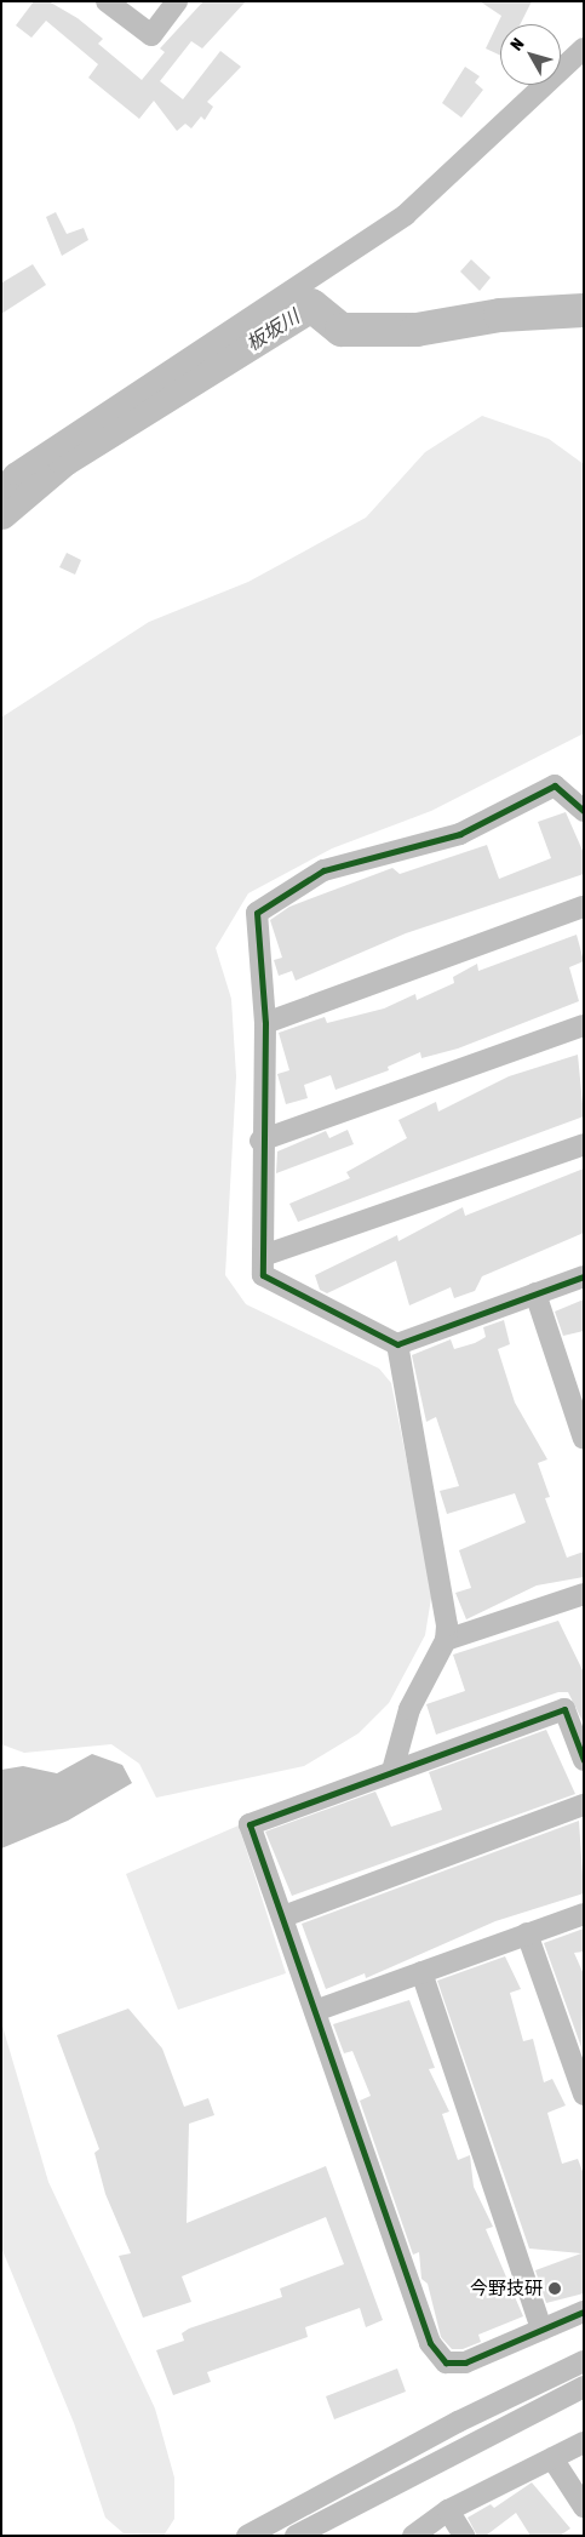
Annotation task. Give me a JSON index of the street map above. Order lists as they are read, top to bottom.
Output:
{
  "water": ["板坂川"],
  "places": ["今野技研"],
  "north": "top left"
}
